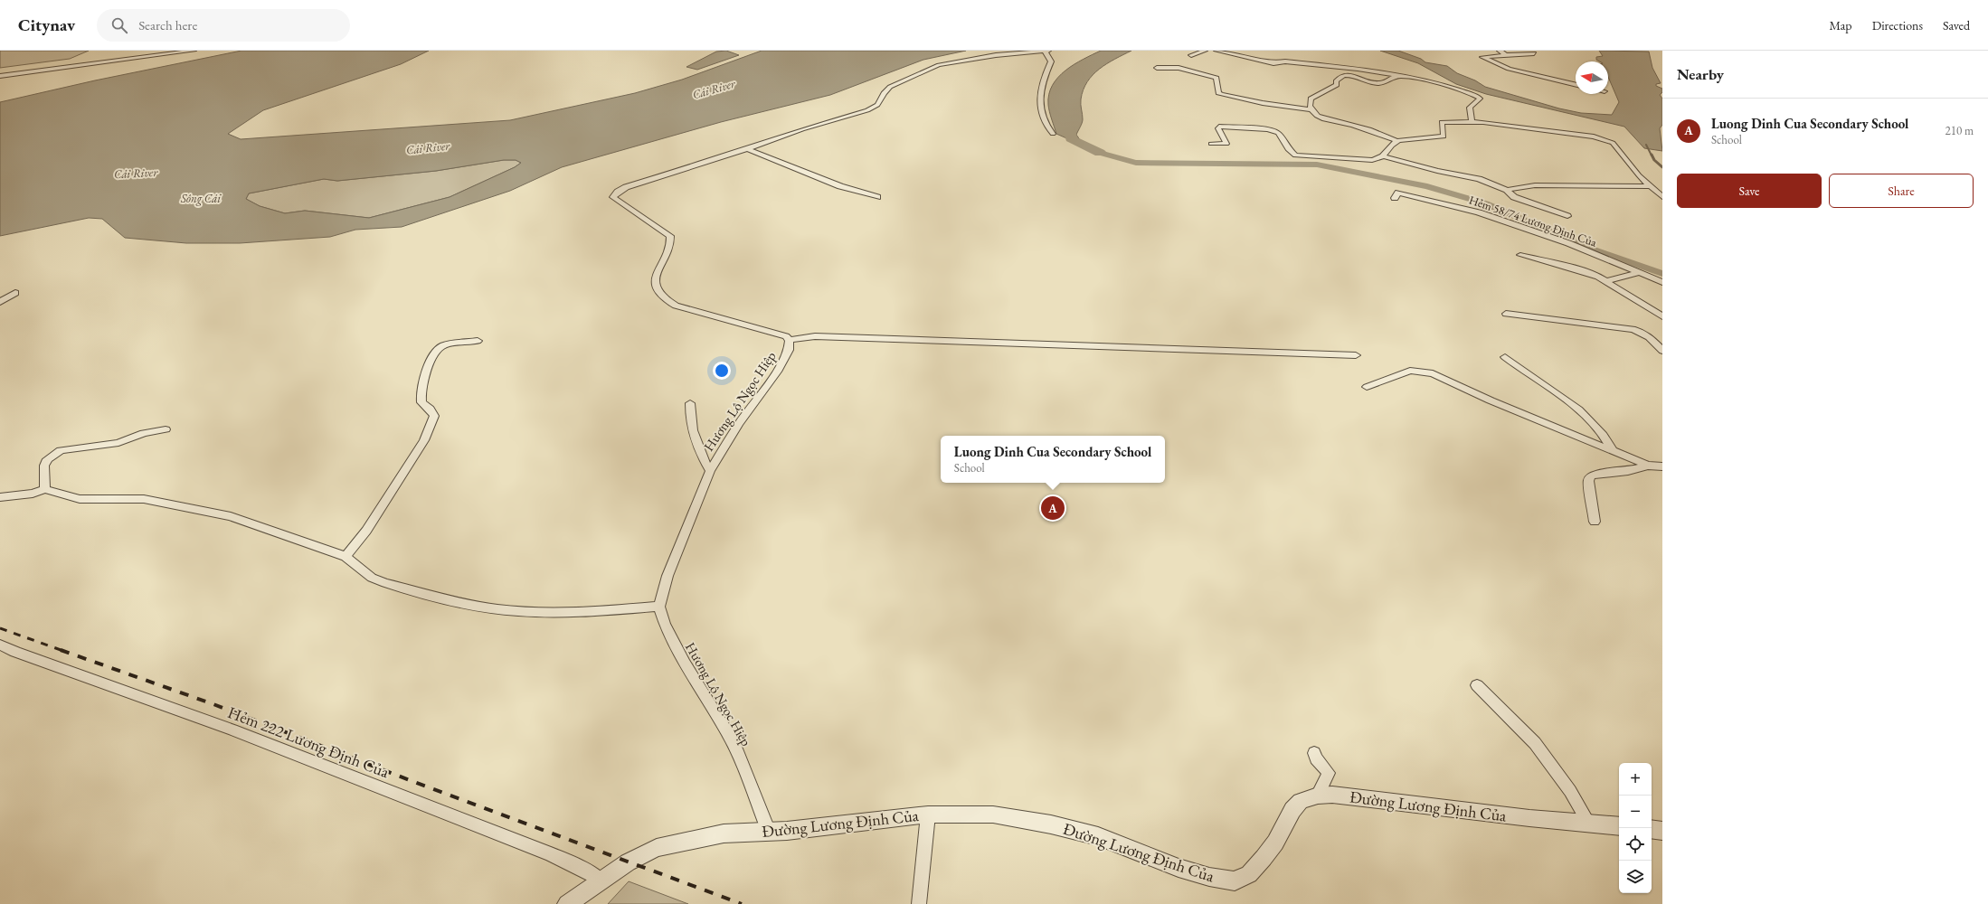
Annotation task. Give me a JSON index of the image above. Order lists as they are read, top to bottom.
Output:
{
  "streets": {
    "street": [
      "Hẻm 58/74 Lương Định Của",
      "Hương Lộ Ngọc Hiệp",
      "Hẻm 222 Lương Định Của",
      "Đường Lương Định Của"
    ]
  },
  "crossings": [
    ["Hương Lộ Ngọc Hiệp", "Đường Lương Định Của"],
    ["Hẻm 222 Lương Định Của", "Đường Lương Định Của"]
  ],
  "water": ["Cái River", "Sông Cái"],
  "north": "left",
  "page": {
    "header": "Citynav",
    "search": "Search here",
    "nav": ["Map", "Directions", "Saved"],
    "heading": "Nearby",
    "list": [
      {
        "mark": "A",
        "name": "Luong Dinh Cua Secondary School",
        "note": "School",
        "value": "210 m"
      }
    ],
    "buttons": ["Save", "Share"],
    "popup": ["Luong Dinh Cua Secondary School", "School"],
    "pins": "A",
    "map_buttons": ["+", "−"]
  }
}
